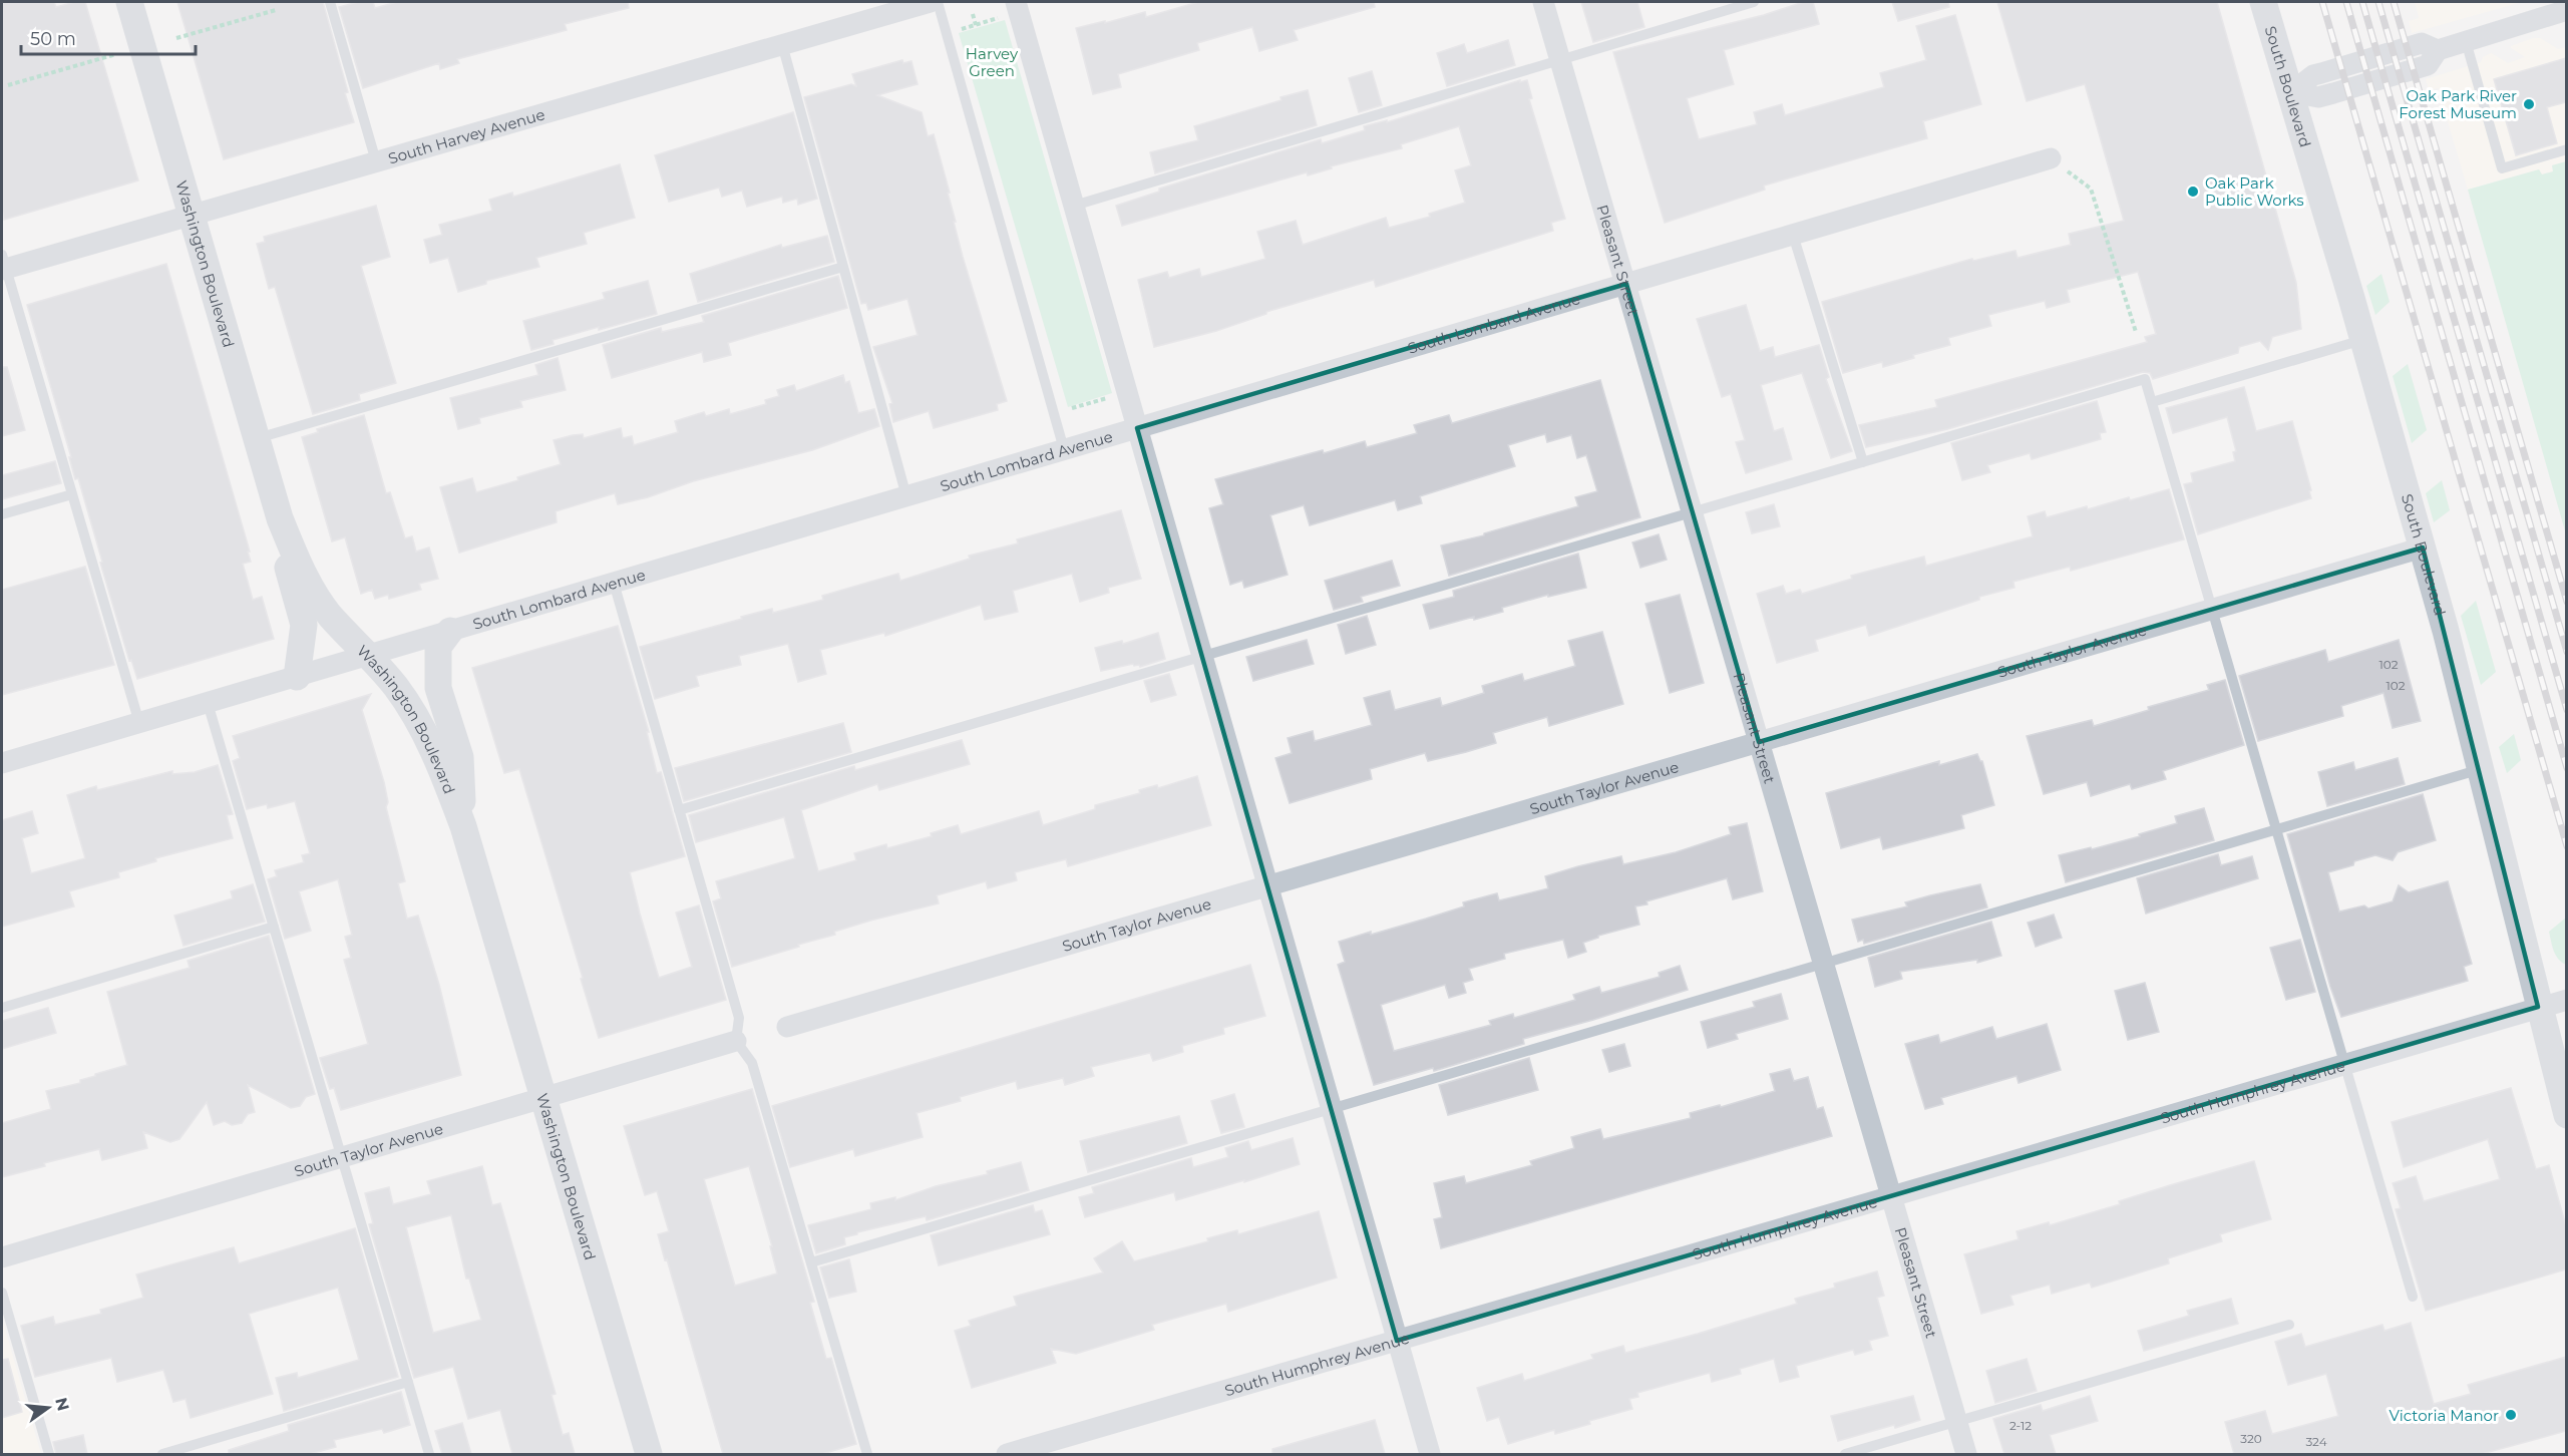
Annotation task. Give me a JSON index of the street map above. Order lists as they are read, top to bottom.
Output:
{
  "streets": {
    "street": [
      "South Boulevard",
      "South Harvey Avenue",
      "Pleasant Street",
      "Washington Boulevard",
      "South Lombard Avenue",
      "South Taylor Avenue",
      "South Humphrey Avenue"
    ]
  },
  "crossings": [
    ["South Boulevard", "South Taylor Avenue"],
    ["South Boulevard", "South Humphrey Avenue"],
    ["South Harvey Avenue", "Washington Boulevard"],
    ["Pleasant Street", "South Lombard Avenue"],
    ["Pleasant Street", "South Taylor Avenue"],
    ["Pleasant Street", "South Humphrey Avenue"],
    ["Washington Boulevard", "South Lombard Avenue"],
    ["Washington Boulevard", "South Taylor Avenue"]
  ],
  "parks": ["Harvey Green"],
  "places": ["Oak Park River Forest Museum", "Oak Park Public Works", "Victoria Manor"],
  "house_numbers": [
    "102",
    "102",
    "2-12",
    "320",
    "324"
  ],
  "scale_bar": "50 m",
  "north": "right"
}
